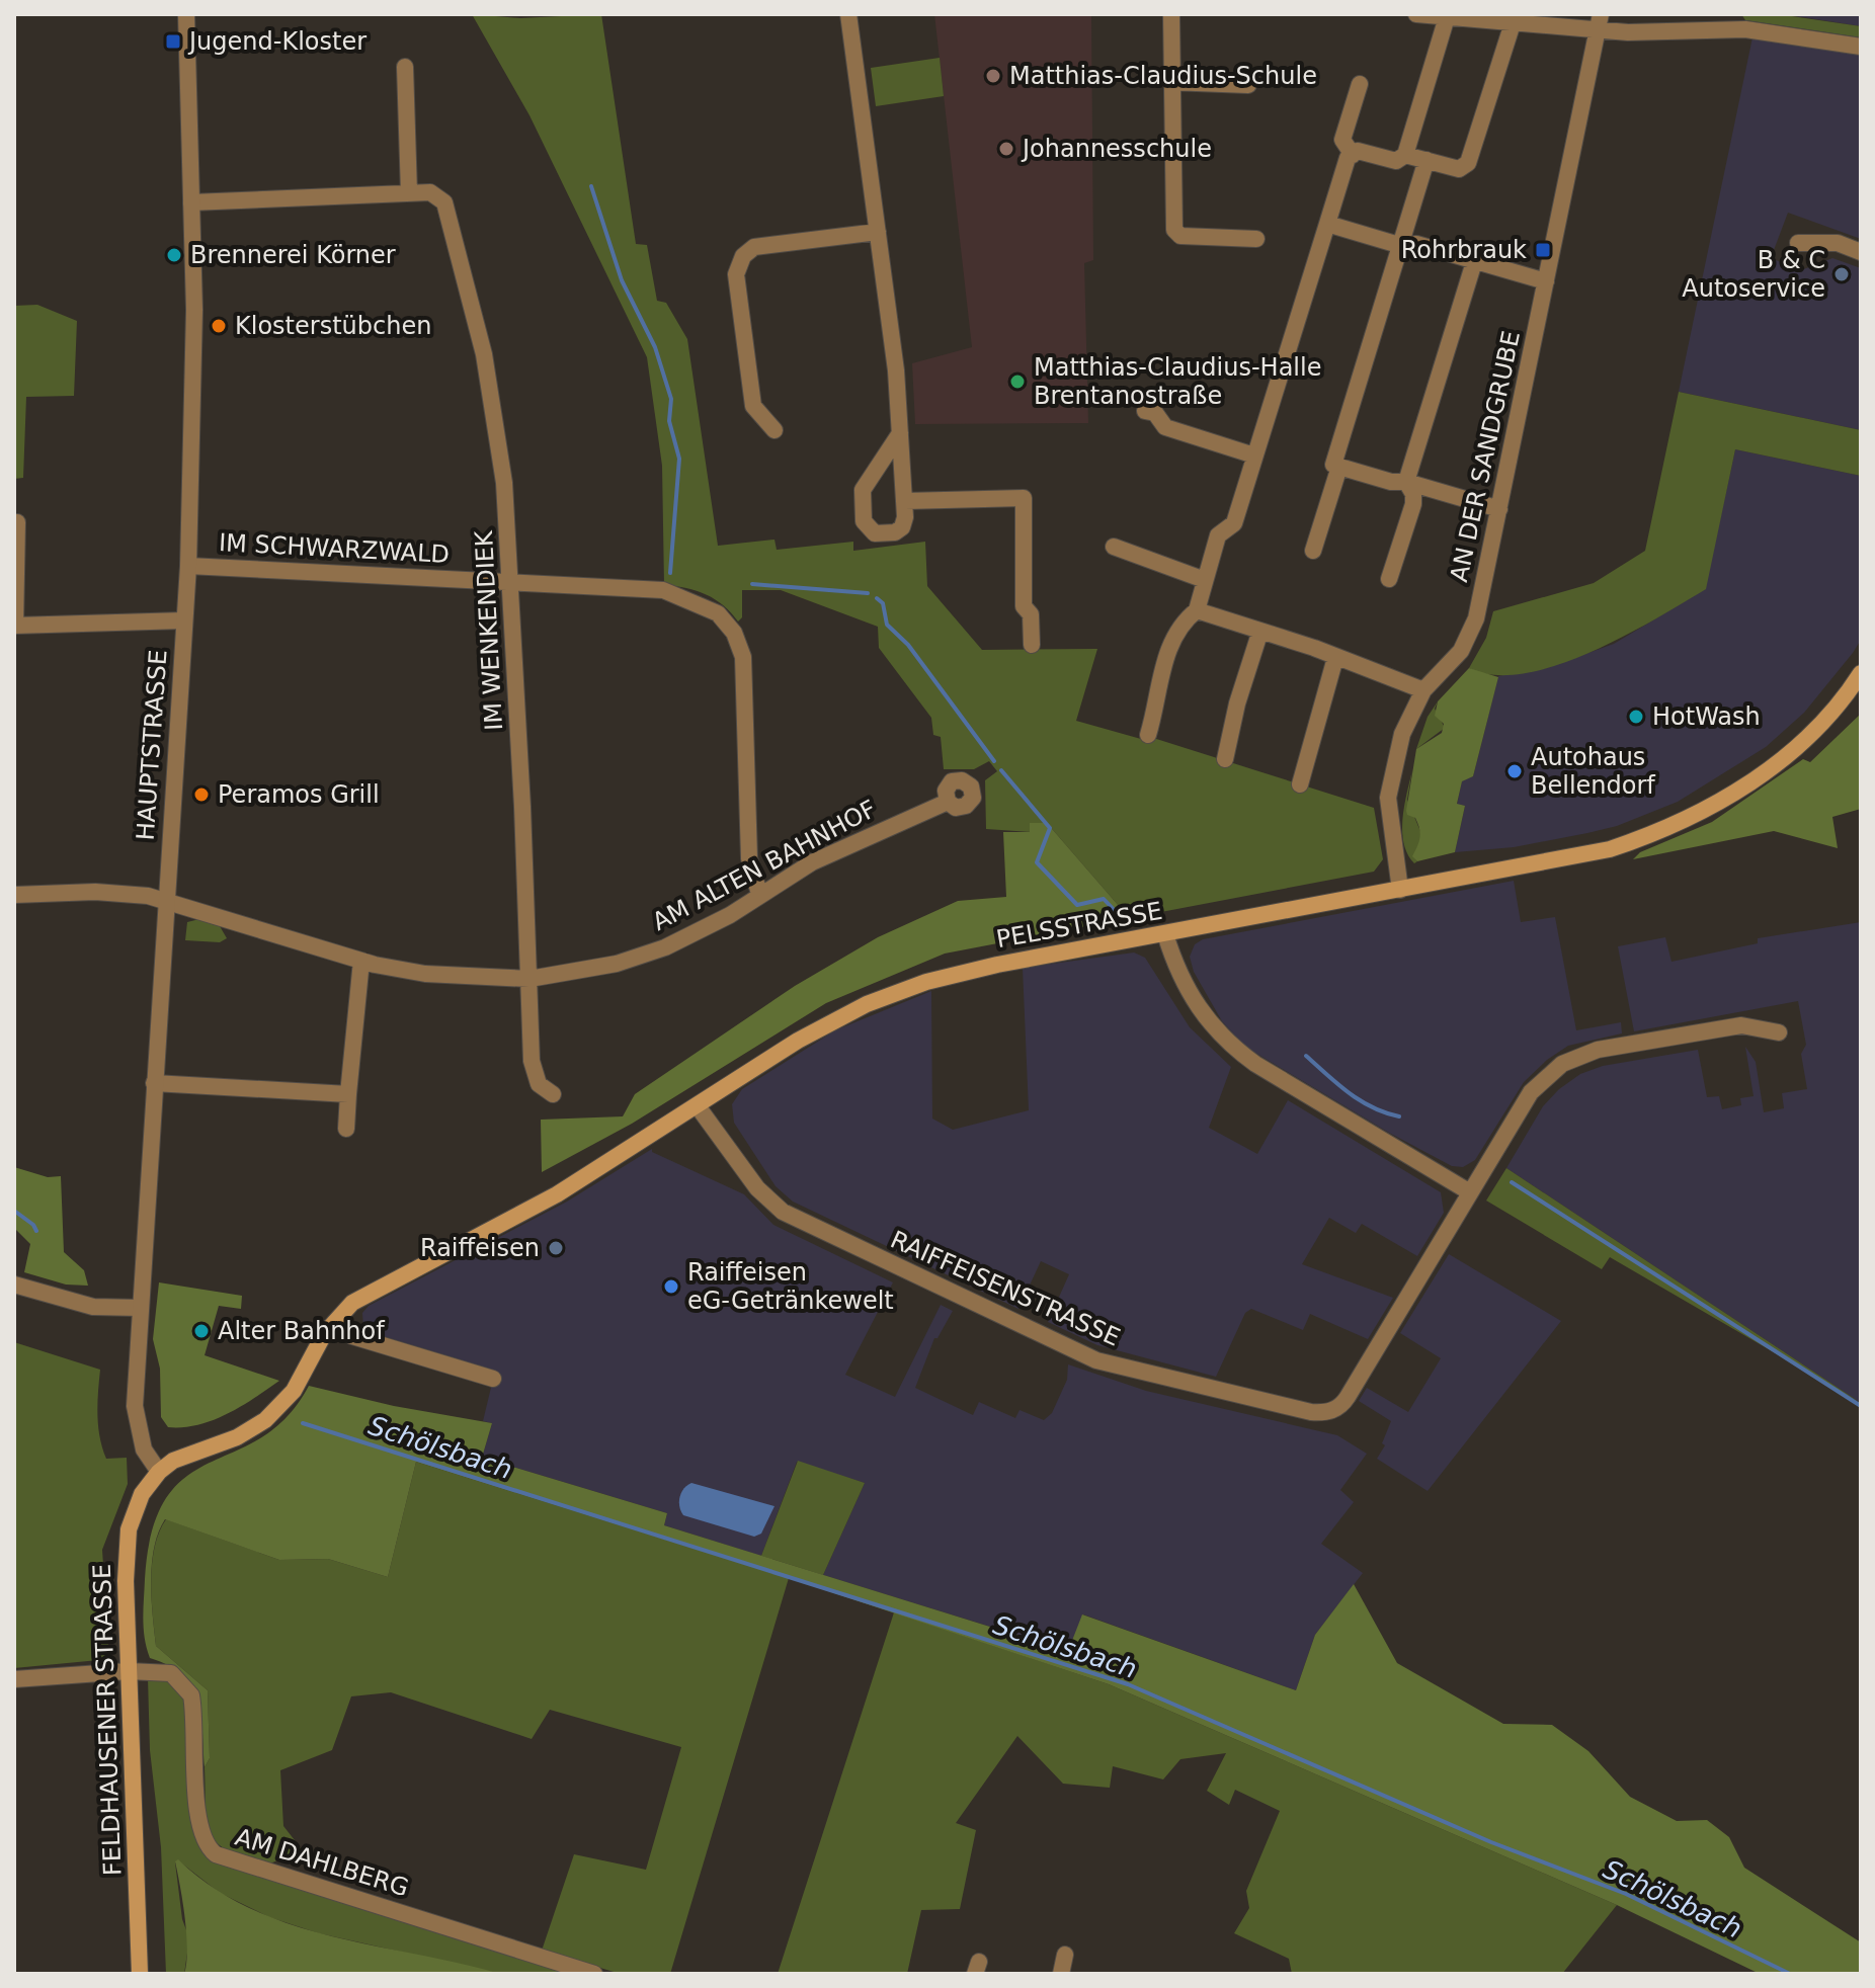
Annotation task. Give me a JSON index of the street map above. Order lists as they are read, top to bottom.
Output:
{
  "streets": {
    "main road": ["PELSSTRASSE", "FELDHAUSENER STRASSE"],
    "street": [
      "AN DER SANDGRUBE",
      "IM SCHWARZWALD",
      "IM WENKENDIEK",
      "HAUPTSTRASSE",
      "AM ALTEN BAHNHOF",
      "RAIFFEISENSTRASSE",
      "AM DAHLBERG"
    ]
  },
  "crossings": [
    ["AN DER SANDGRUBE", "PELSSTRASSE"],
    ["IM SCHWARZWALD", "IM WENKENDIEK"],
    ["IM SCHWARZWALD", "HAUPTSTRASSE"],
    ["IM SCHWARZWALD", "AM ALTEN BAHNHOF"],
    ["IM WENKENDIEK", "HAUPTSTRASSE"],
    ["IM WENKENDIEK", "AM ALTEN BAHNHOF"],
    ["HAUPTSTRASSE", "AM ALTEN BAHNHOF"],
    ["HAUPTSTRASSE", "PELSSTRASSE"],
    ["HAUPTSTRASSE", "FELDHAUSENER STRASSE"],
    ["PELSSTRASSE", "RAIFFEISENSTRASSE"],
    ["PELSSTRASSE", "FELDHAUSENER STRASSE"],
    ["FELDHAUSENER STRASSE", "AM DAHLBERG"]
  ],
  "water": ["Schölsbach"],
  "places": {
    "transit": ["Jugend-Kloster", "Rohrbrauk"],
    "other": [
      "Matthias-Claudius-Schule",
      "Johannesschule",
      "Brennerei Körner",
      "B & C Autoservice",
      "Klosterstübchen",
      "Matthias-Claudius-Halle Brentanostraße",
      "HotWash",
      "Autohaus Bellendorf",
      "Peramos Grill",
      "Raiffeisen",
      "Raiffeisen eG-Getränkewelt",
      "Alter Bahnhof"
    ]
  }
}
